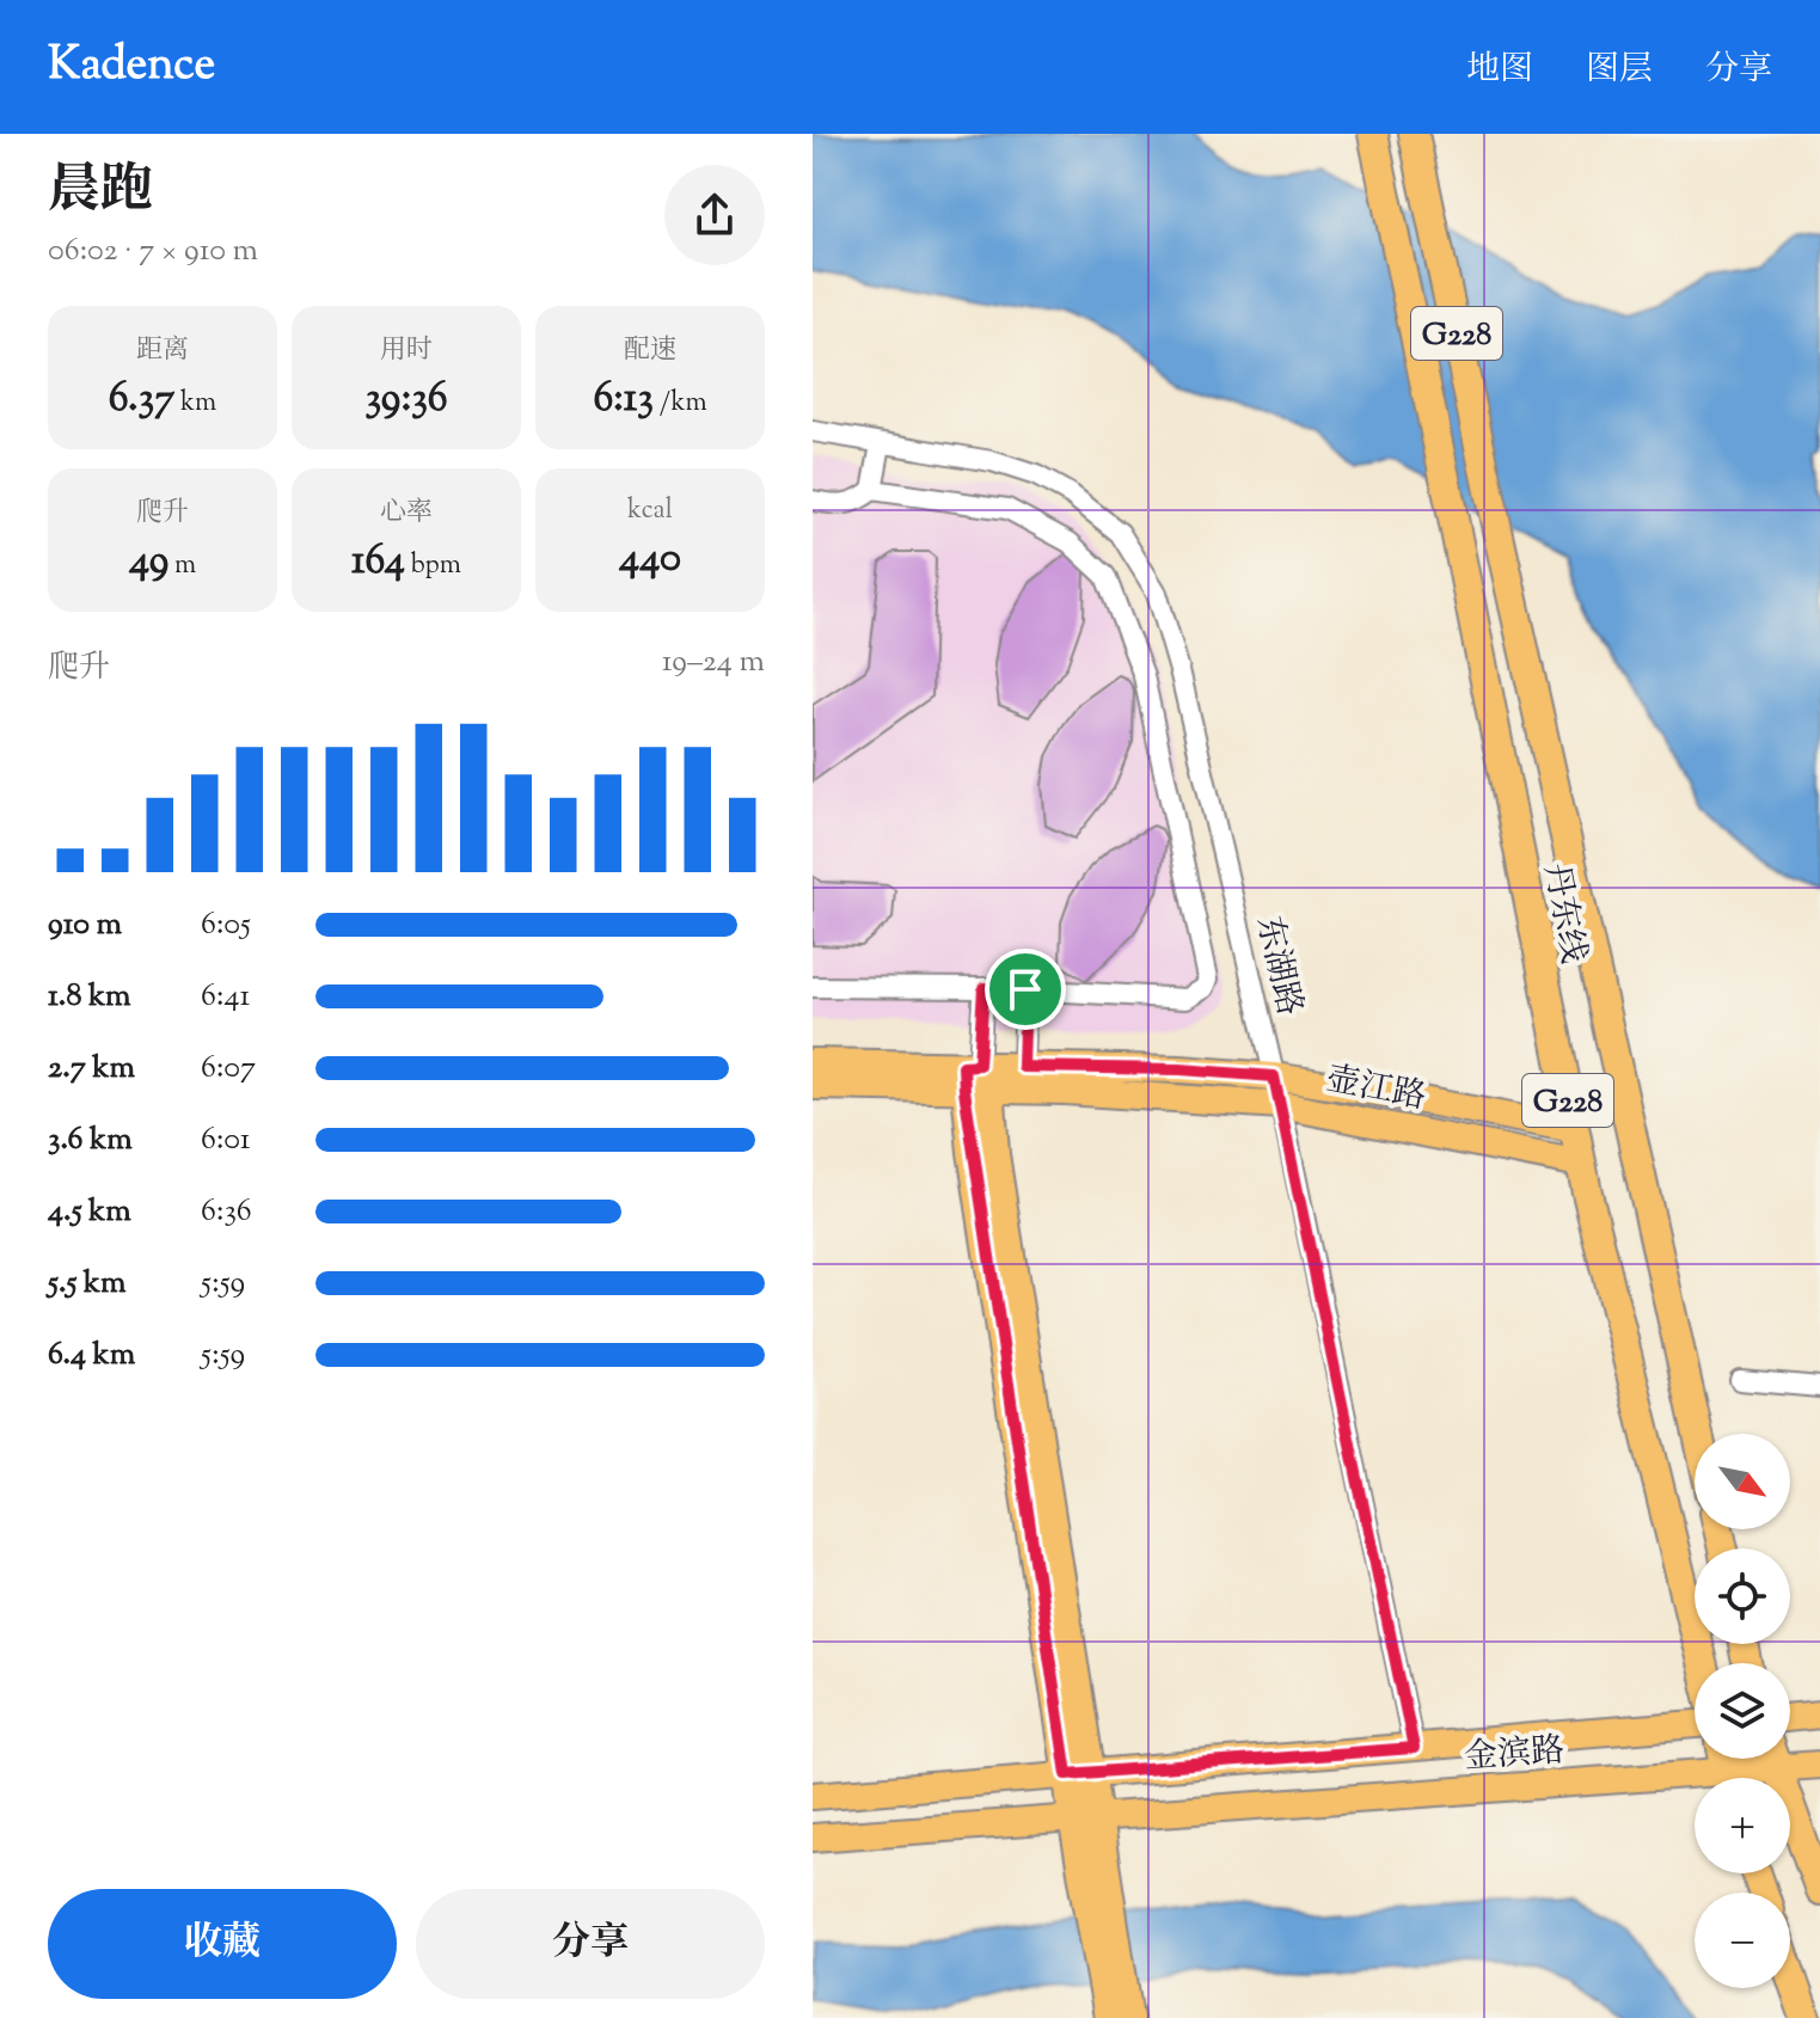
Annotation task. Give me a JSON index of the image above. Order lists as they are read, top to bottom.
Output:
{
  "streets": {
    "highway": ["G228", "丹东线"],
    "main road": ["壶江路", "金滨路"],
    "street": ["东湖路"]
  },
  "crossings": [
    ["丹东线", "壶江路"],
    ["东湖路", "壶江路"],
    ["东湖路", "金滨路"]
  ],
  "north": "bottom right",
  "page": {
    "header": "Kadence",
    "nav": ["地图", "图层", "分享"],
    "heading": ["晨跑", "06:02 · 7 × 910 m"],
    "stats": [
      ["距离", "6.37 km"],
      ["用时", "39:36"],
      ["配速", "6:13 /km"],
      ["爬升", "49 m"],
      ["心率", "164 bpm"],
      ["kcal", "440"]
    ],
    "chart": ["爬升", "19–24 m"],
    "list": [
      {
        "name": "910 m",
        "note": "6:05"
      },
      {
        "name": "1.8 km",
        "note": "6:41"
      },
      {
        "name": "2.7 km",
        "note": "6:07"
      },
      {
        "name": "3.6 km",
        "note": "6:01"
      },
      {
        "name": "4.5 km",
        "note": "6:36"
      },
      {
        "name": "5.5 km",
        "note": "5:59"
      },
      {
        "name": "6.4 km",
        "note": "5:59"
      }
    ],
    "map_buttons": ["+", "−"],
    "buttons": ["收藏", "分享"]
  }
}
